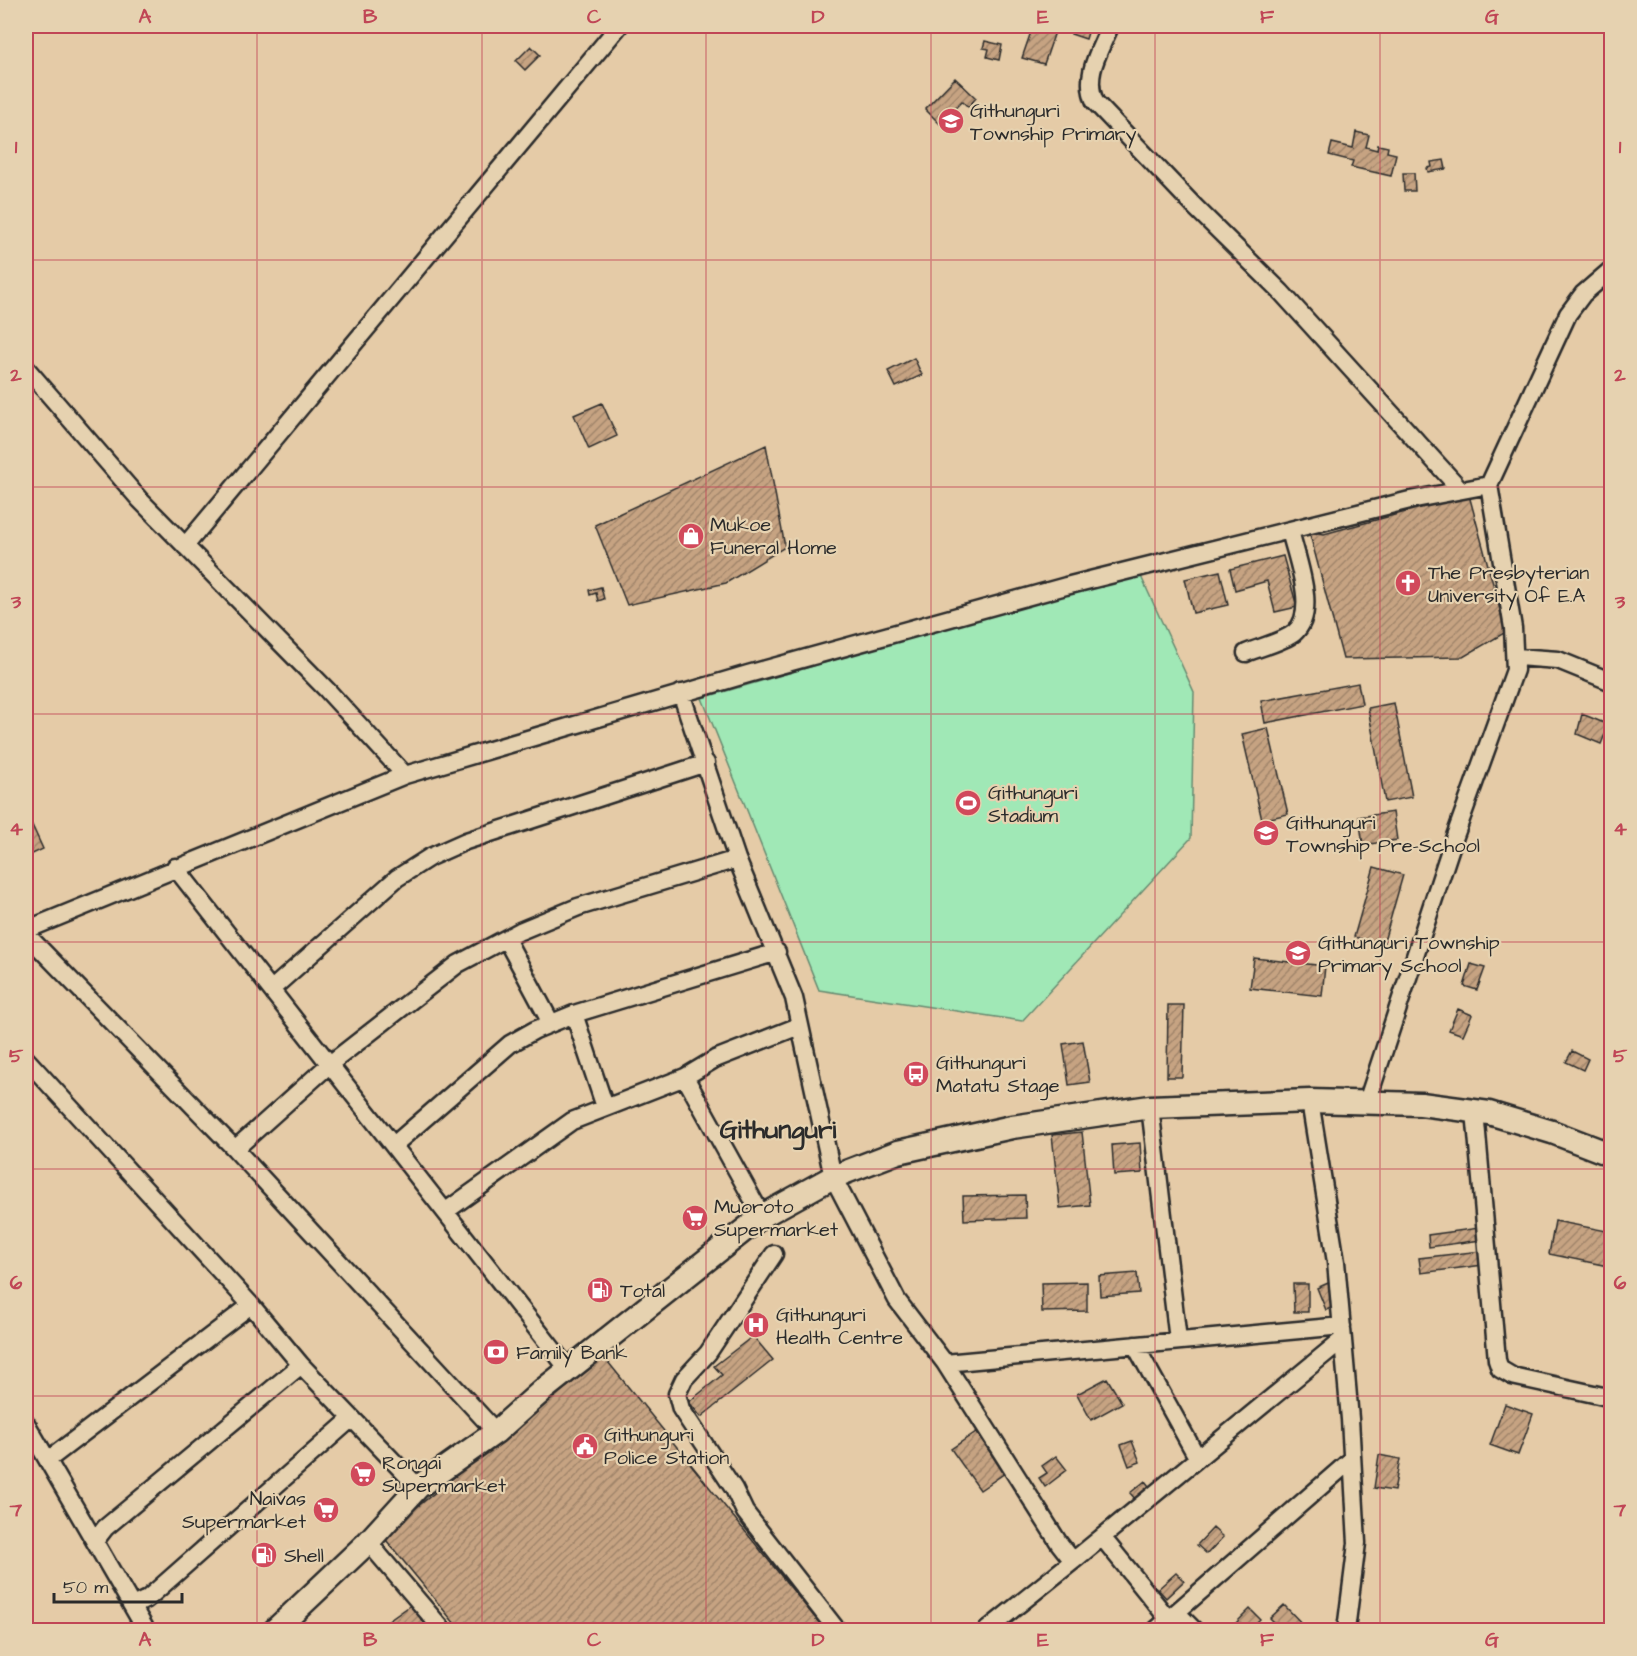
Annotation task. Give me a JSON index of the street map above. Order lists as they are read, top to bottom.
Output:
{
  "districts": ["Githunguri"],
  "places": {
    "school or university": ["Githunguri Township Primary", "Githunguri Township Pre-School", "Githunguri Township Primary School"],
    "shop": ["Mukoe Funeral Home"],
    "church": ["The Presbyterian University Of E.A"],
    "sports": ["Githunguri Stadium"],
    "bus stop": ["Githunguri Matatu Stage"],
    "supermarket": ["Muoroto Supermarket", "Rongai Supermarket", "Naivas Supermarket"],
    "fuel station": ["Total", "Shell"],
    "hospital": ["Githunguri Health Centre"],
    "bank": ["Family Bank"],
    "public building": ["Githunguri Police Station"]
  },
  "scale_bar": "50 m",
  "grid": {
    "columns": [
      "A",
      "B",
      "C",
      "D",
      "E",
      "F",
      "G"
    ],
    "rows": [
      "1",
      "2",
      "3",
      "4",
      "5",
      "6",
      "7"
    ]
  }
}
